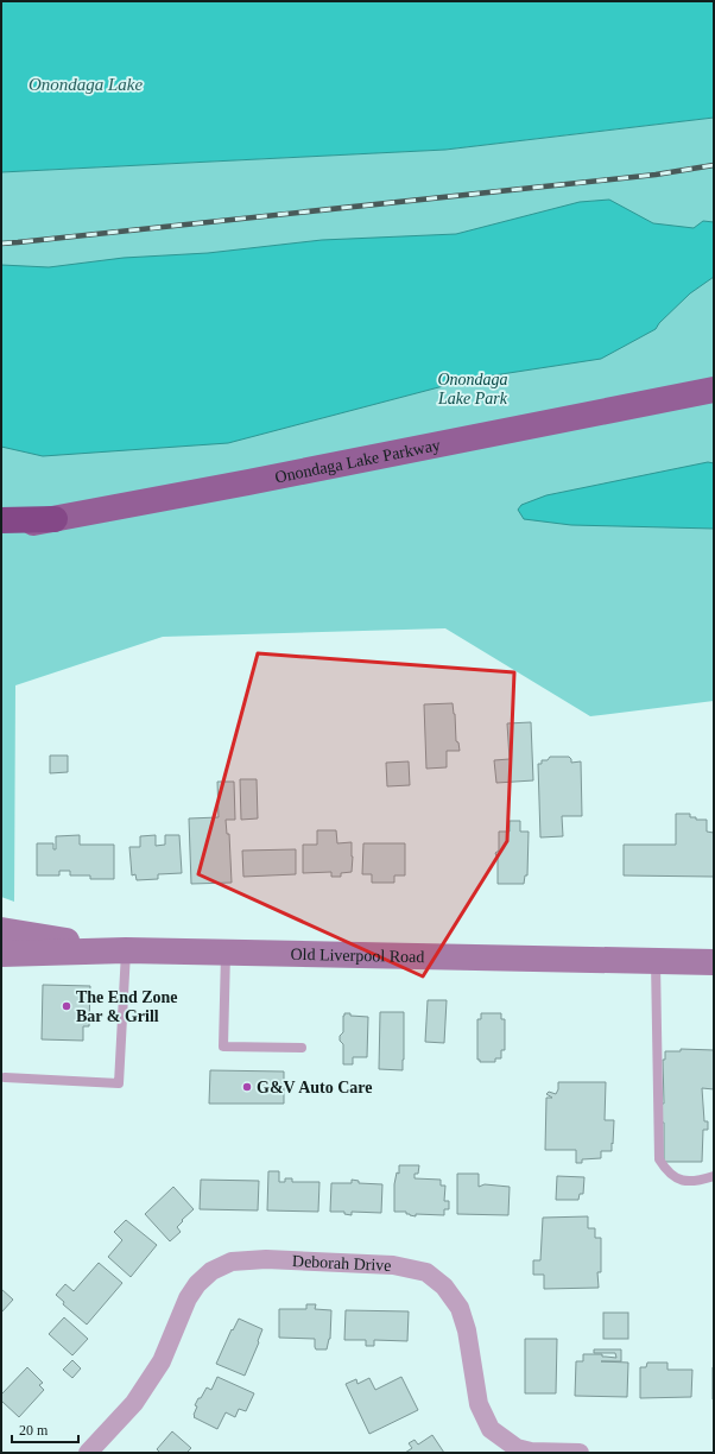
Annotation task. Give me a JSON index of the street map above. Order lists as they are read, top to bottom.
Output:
{
  "streets": {
    "main road": ["Onondaga Lake Parkway", "Old Liverpool Road"],
    "street": ["Deborah Drive"]
  },
  "water": ["Onondaga Lake"],
  "parks": ["Onondaga Lake Park"],
  "places": ["The End Zone Bar & Grill", "G&V Auto Care"],
  "scale_bar": "20 m"
}
